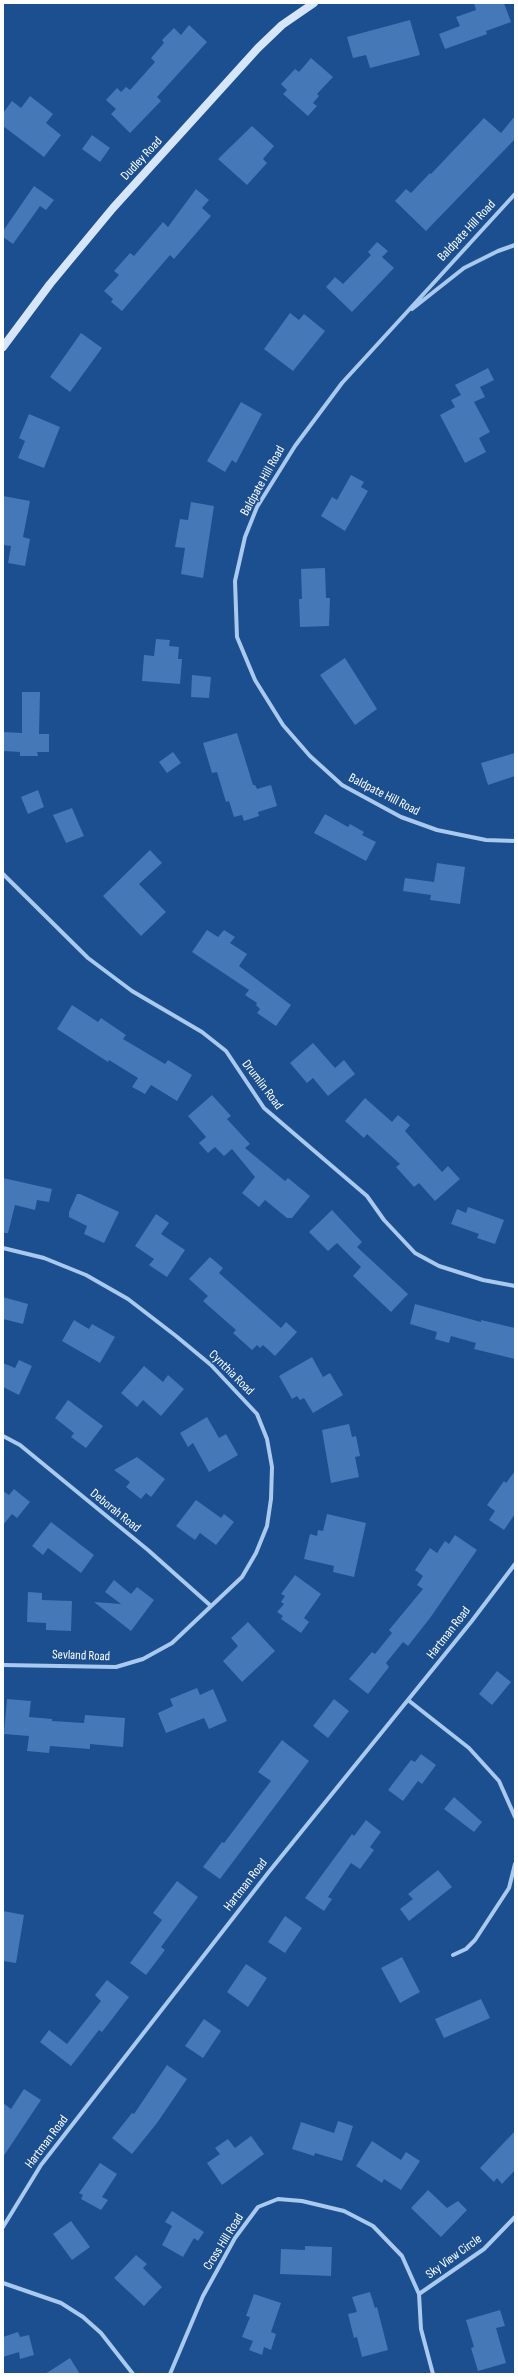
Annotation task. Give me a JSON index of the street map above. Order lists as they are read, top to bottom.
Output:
{
  "streets": {
    "street": [
      "Dudley Road",
      "Baldpate Hill Road",
      "Drumlin Road",
      "Cynthia Road",
      "Deborah Road",
      "Hartman Road",
      "Sevland Road",
      "Cross Hill Road",
      "Sky View Circle"
    ]
  },
  "crossings": [
    ["Cynthia Road", "Deborah Road"],
    ["Cynthia Road", "Sevland Road"],
    ["Deborah Road", "Sevland Road"],
    ["Cross Hill Road", "Sky View Circle"]
  ]
}
